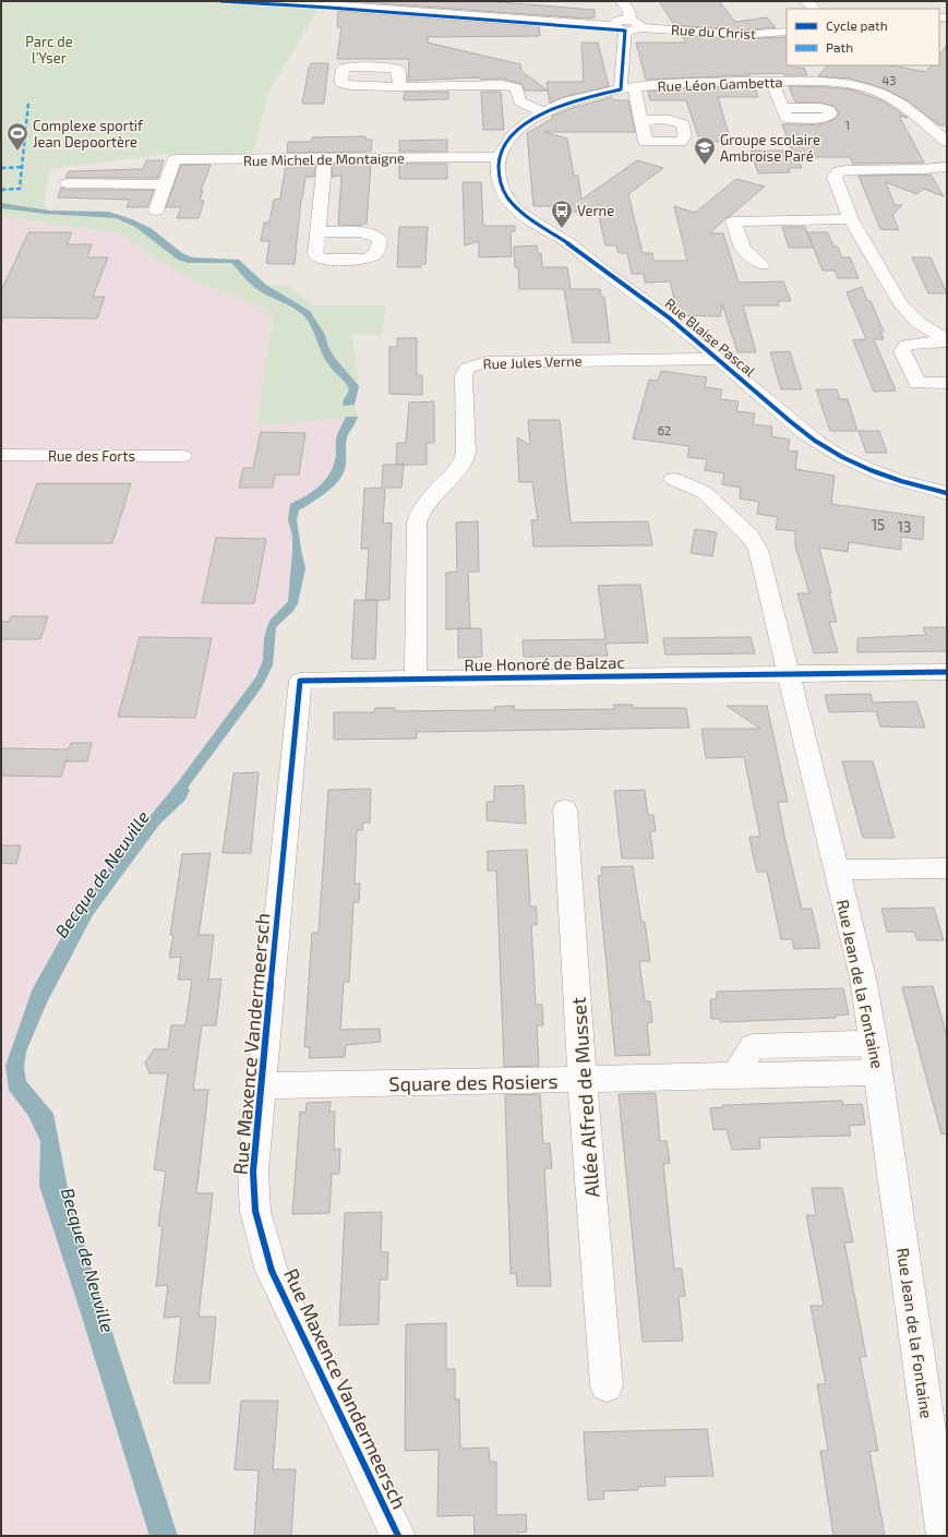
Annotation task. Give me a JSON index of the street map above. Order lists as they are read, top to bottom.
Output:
{
  "streets": {
    "street": [
      "Rue du Christ",
      "Rue Léon Gambetta",
      "Rue Michel de Montaigne",
      "Rue Blaise Pascal",
      "Rue Jules Verne",
      "Rue des Forts",
      "Rue Honoré de Balzac",
      "Rue Jean de la Fontaine",
      "Rue Maxence Vandermeersch",
      "Square des Rosiers",
      "Allée Alfred de Musset"
    ]
  },
  "crossings": [
    ["Rue Léon Gambetta", "Rue Michel de Montaigne"],
    ["Rue Léon Gambetta", "Rue Blaise Pascal"],
    ["Rue Michel de Montaigne", "Rue Blaise Pascal"],
    ["Rue Blaise Pascal", "Rue Jules Verne"],
    ["Rue Jules Verne", "Rue Honoré de Balzac"],
    ["Rue Honoré de Balzac", "Rue Jean de la Fontaine"],
    ["Rue Honoré de Balzac", "Rue Maxence Vandermeersch"],
    ["Rue Jean de la Fontaine", "Square des Rosiers"],
    ["Rue Maxence Vandermeersch", "Square des Rosiers"],
    ["Square des Rosiers", "Allée Alfred de Musset"]
  ],
  "water": ["Becque de Neuville"],
  "parks": ["Parc de l'Yser"],
  "places": {
    "sports": ["Complexe sportif Jean Depoortère"],
    "school or university": ["Groupe scolaire Ambroise Paré"],
    "bus stop": ["Verne"]
  },
  "house_numbers": [
    "43",
    "1",
    "62",
    "15",
    "13"
  ],
  "legend": ["Cycle path", "Path"]
}
